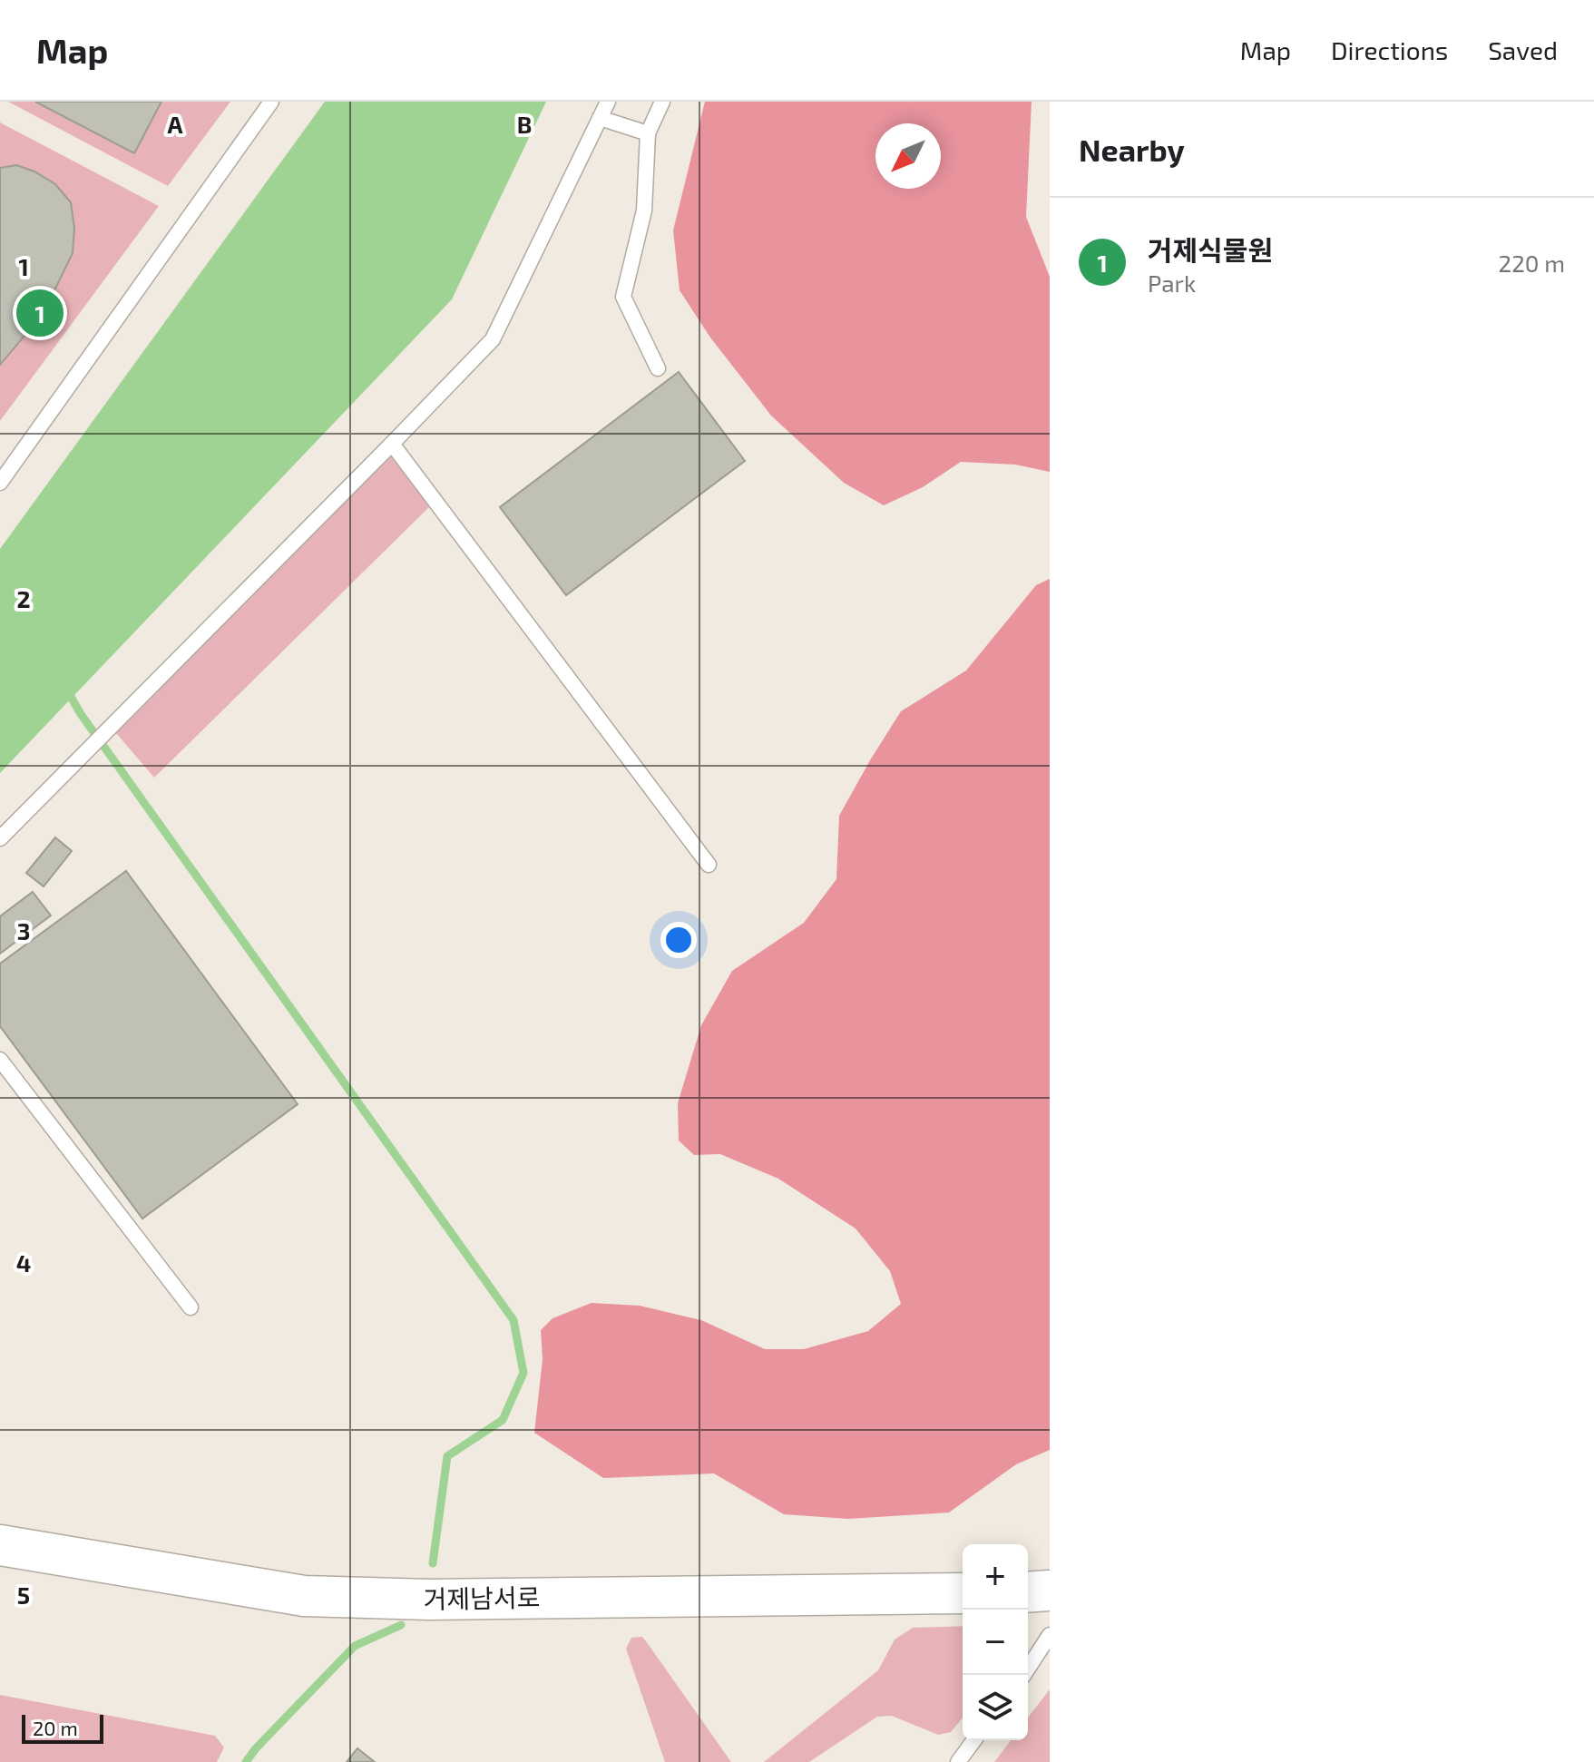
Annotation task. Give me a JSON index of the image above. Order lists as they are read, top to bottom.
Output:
{
  "streets": {
    "main road": ["거제남서로"]
  },
  "scale_bar": "20 m",
  "north": "bottom left",
  "page": {
    "header": "Map",
    "nav": ["Map", "Directions", "Saved"],
    "heading": "Nearby",
    "list": [
      {
        "mark": "1",
        "name": "거제식물원",
        "note": "Park",
        "value": "220 m"
      }
    ],
    "pins": "1",
    "map_buttons": ["+", "−"],
    "scale": "20 m"
  },
  "grid": {
    "columns": ["A", "B"],
    "rows": [
      "1",
      "2",
      "3",
      "4",
      "5"
    ]
  }
}
